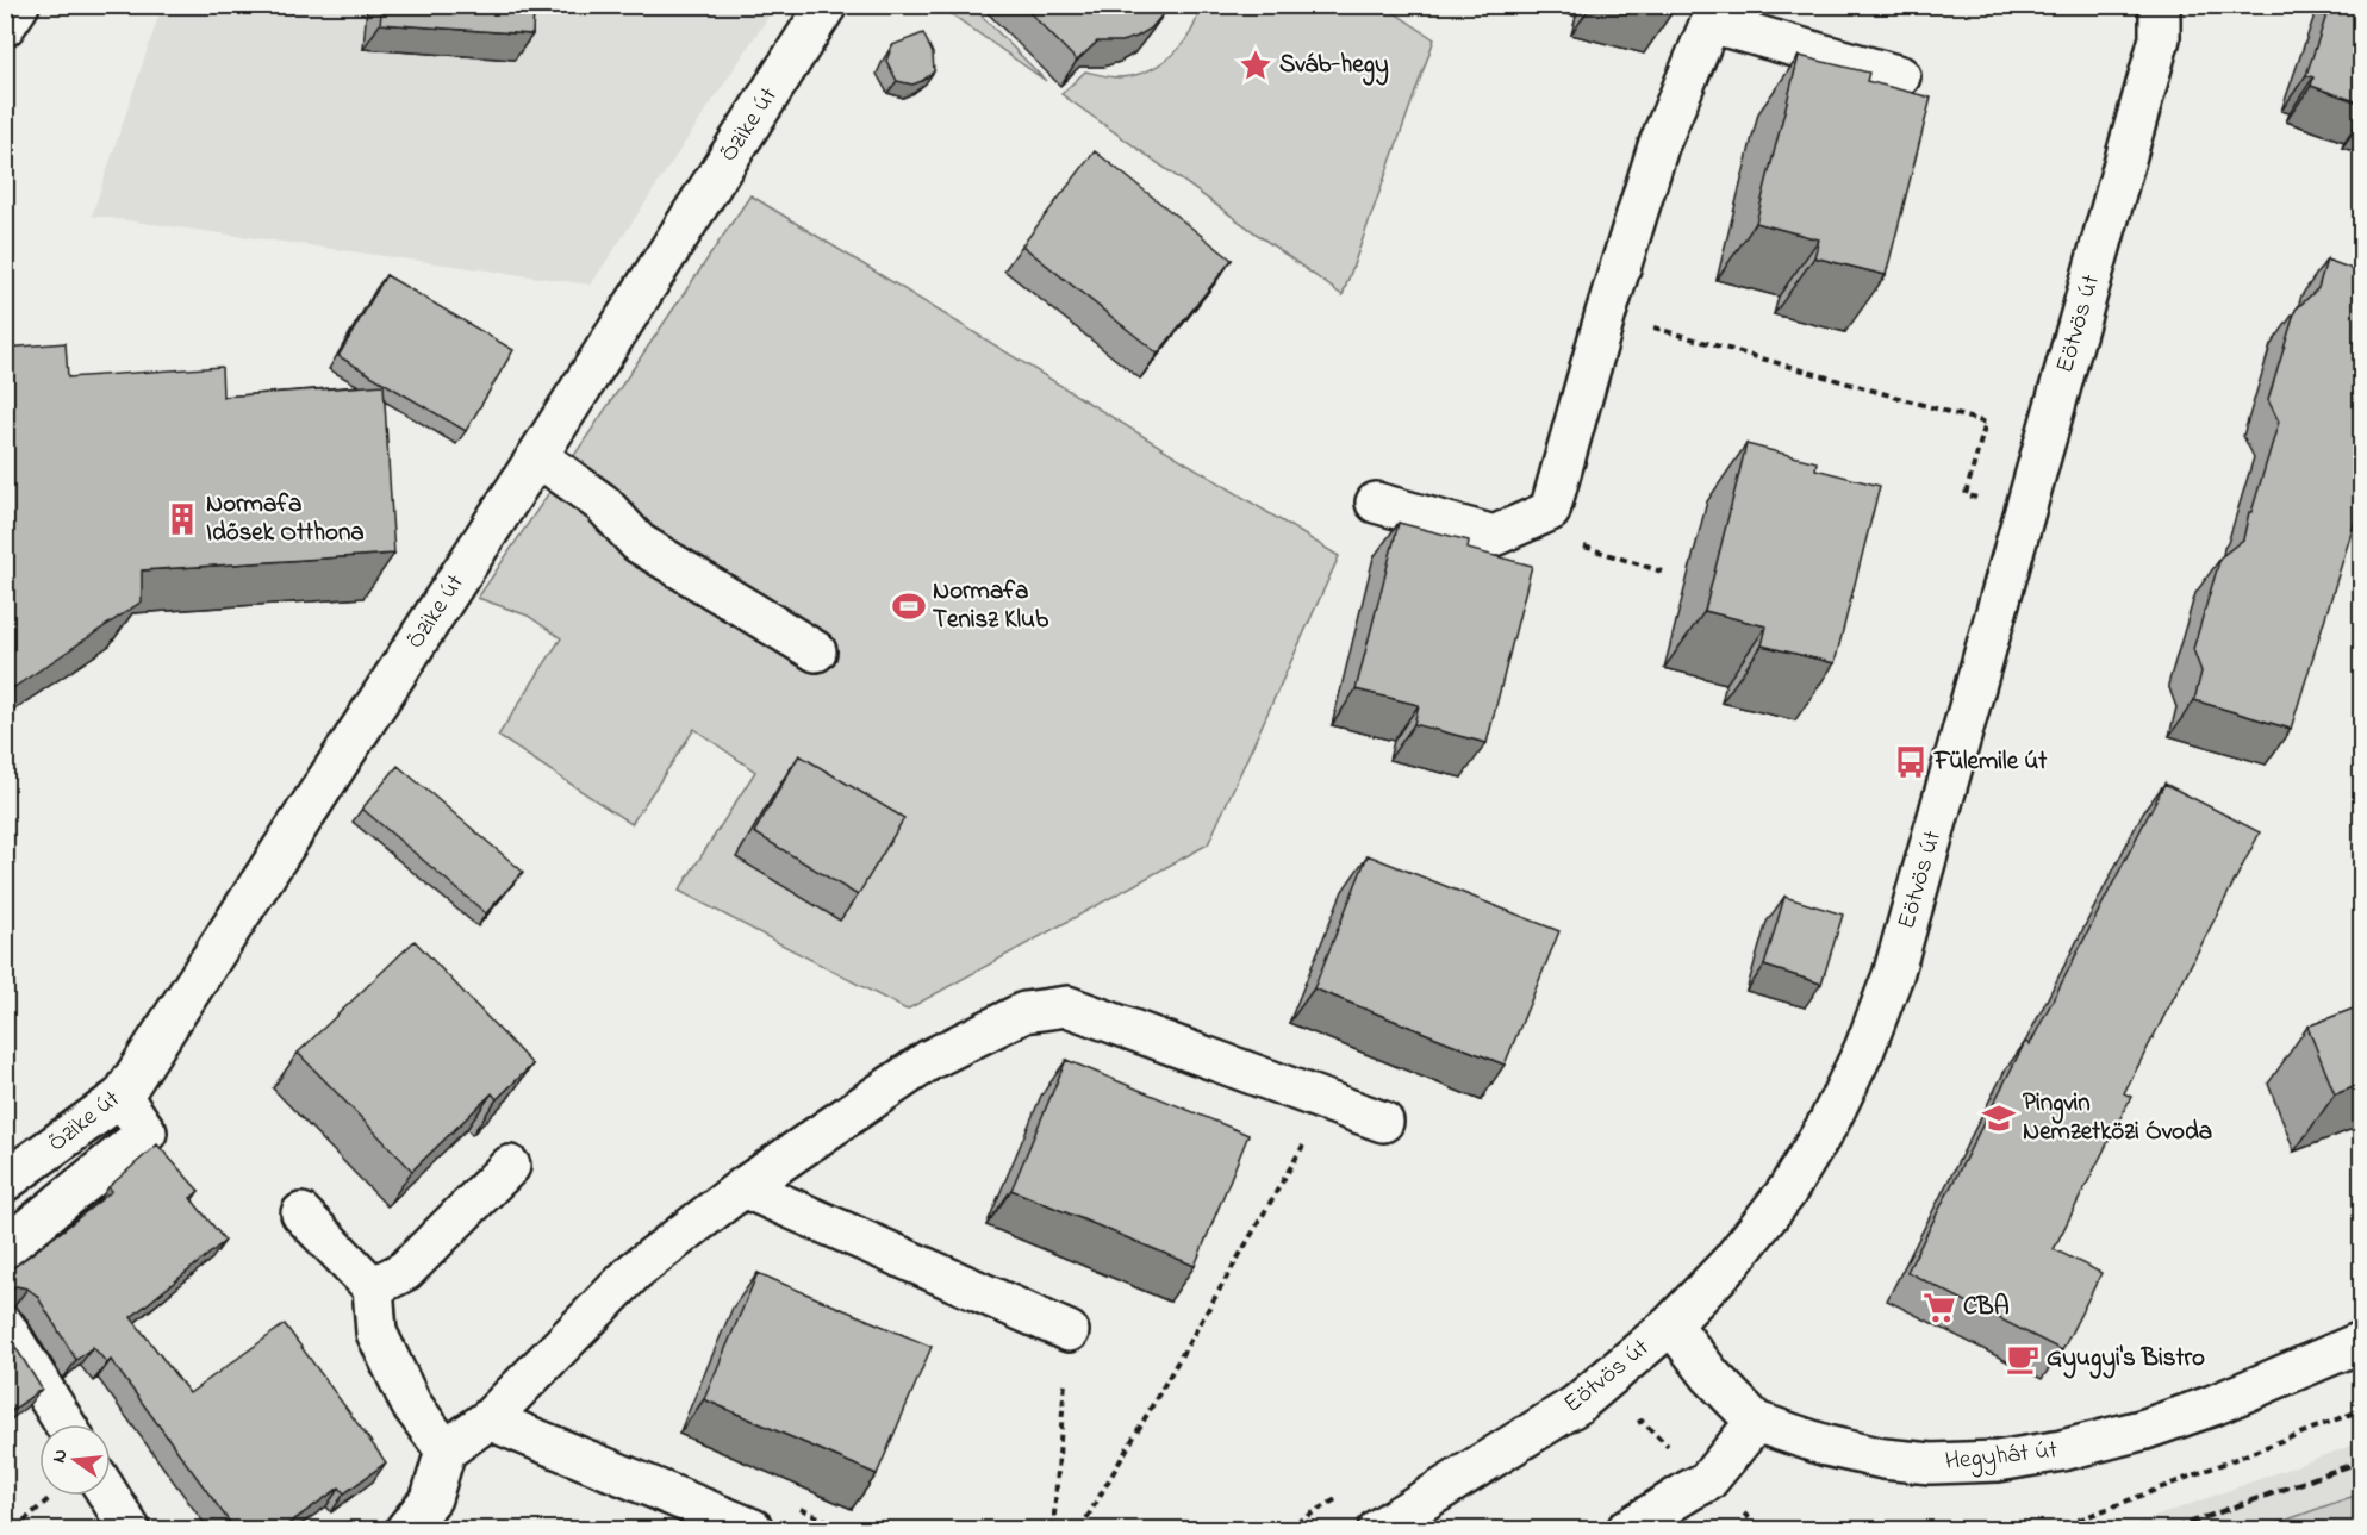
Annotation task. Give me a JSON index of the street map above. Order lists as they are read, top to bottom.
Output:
{
  "streets": {
    "street": ["Őzike út", "Eötvös út", "Hegyhát út"]
  },
  "crossings": [
    ["Eötvös út", "Hegyhát út"]
  ],
  "places": {
    "place": ["Sváb-hegy"],
    "building": ["Normafa Idősek Otthona"],
    "sports": ["Normafa Tenisz Klub"],
    "bus stop": ["Fülemile út"],
    "school or university": ["Pingvin Nemzetközi Óvoda"],
    "supermarket": ["CBA"],
    "cafe": ["Gyugyi's Bistro"]
  },
  "north": "left"
}
